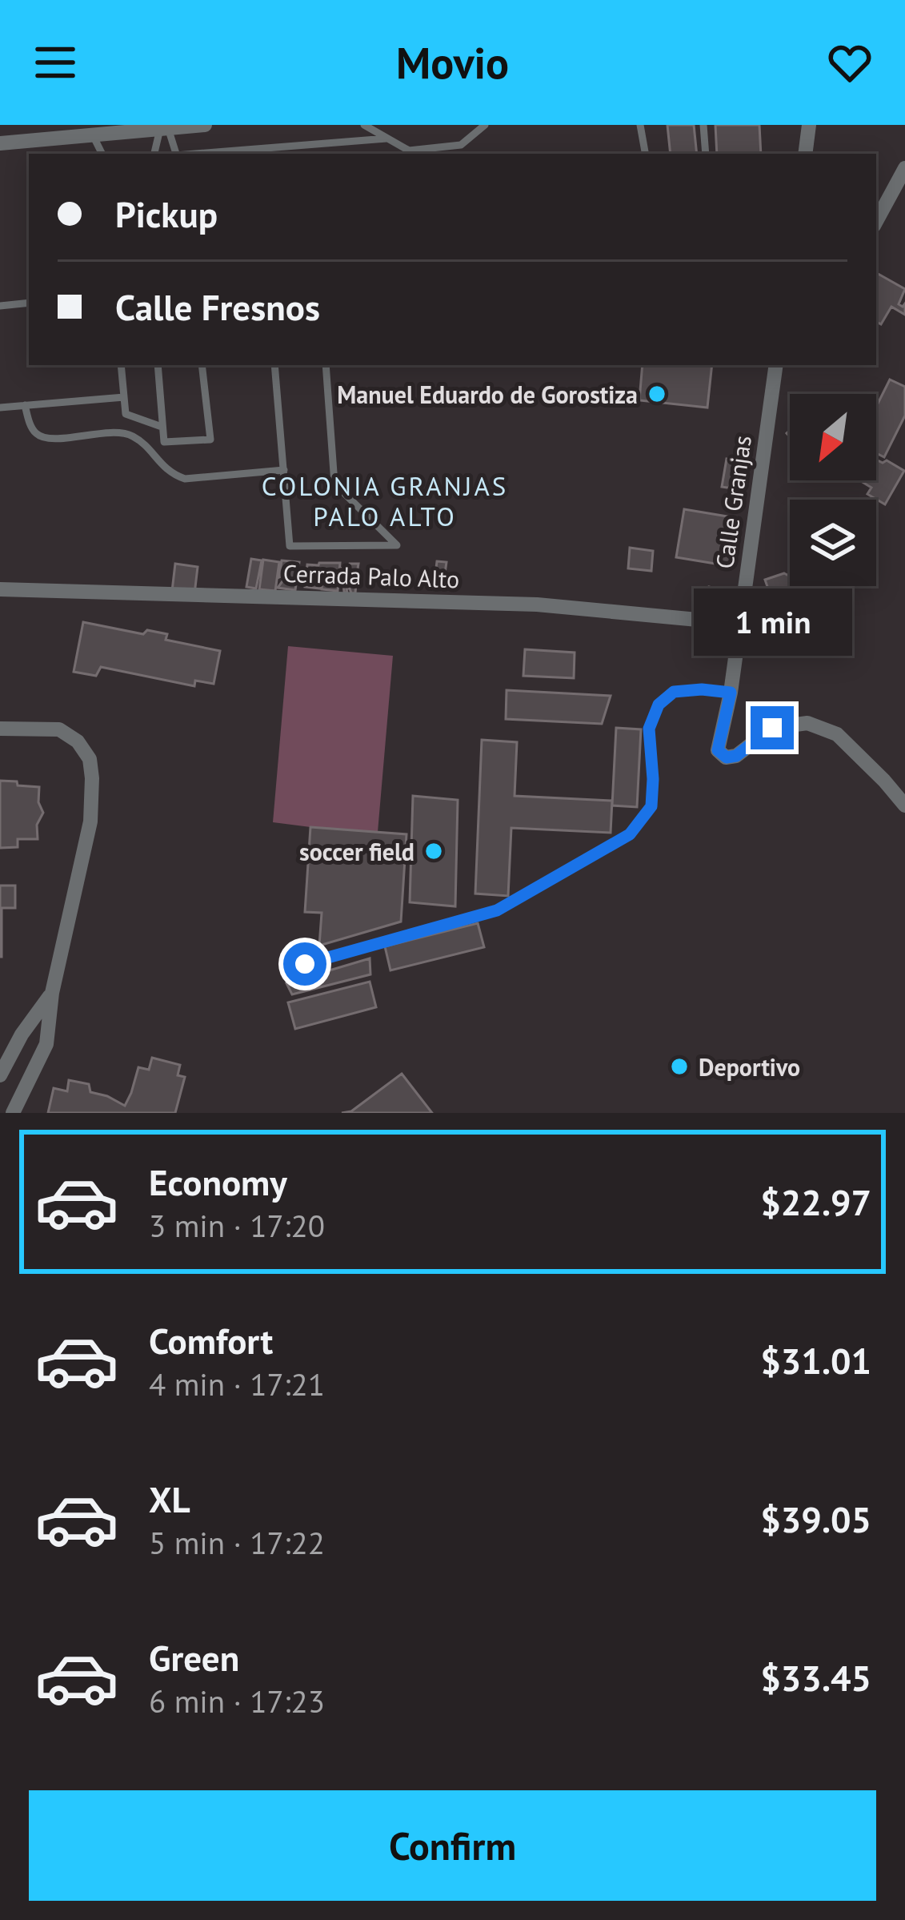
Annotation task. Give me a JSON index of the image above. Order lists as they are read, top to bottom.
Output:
{
  "streets": {
    "street": ["Calle Granjas", "Cerrada Palo Alto"]
  },
  "crossings": [
    ["Calle Granjas", "Cerrada Palo Alto"]
  ],
  "districts": ["COLONIA GRANJAS PALO ALTO"],
  "places": ["Manuel Eduardo de Gorostiza", "soccer field", "Deportivo"],
  "north": "bottom left",
  "page": {
    "header": "Movio",
    "banner": ["Pickup", "Calle Fresnos"],
    "bubble": "1 min",
    "list": [
      {
        "name": "Economy",
        "note": "3 min · 17:20",
        "value": "$22.97"
      },
      {
        "name": "Comfort",
        "note": "4 min · 17:21",
        "value": "$31.01"
      },
      {
        "name": "XL",
        "note": "5 min · 17:22",
        "value": "$39.05"
      },
      {
        "name": "Green",
        "note": "6 min · 17:23",
        "value": "$33.45"
      }
    ],
    "buttons": "Confirm"
  }
}
